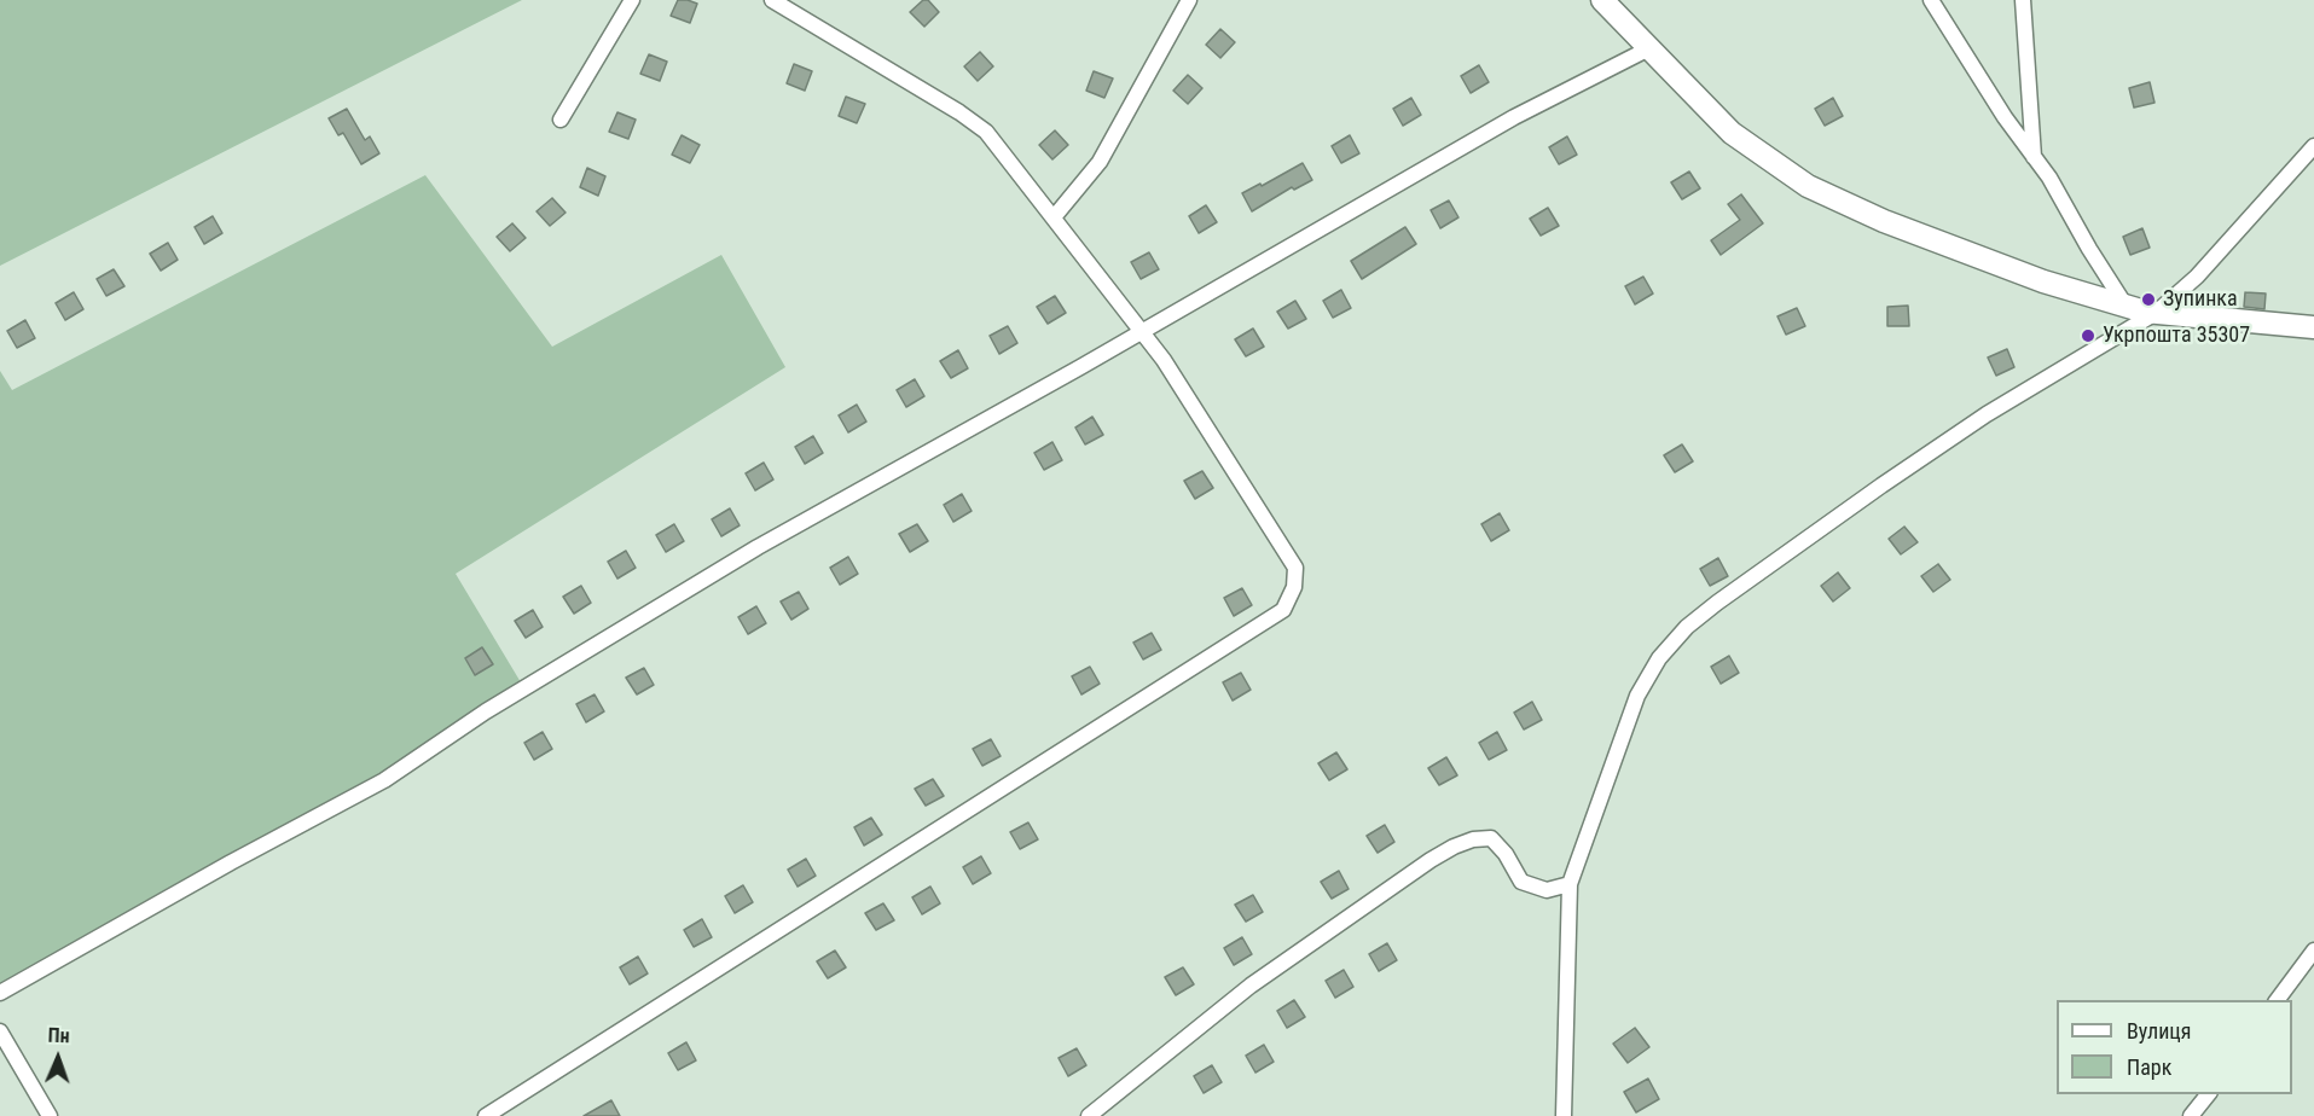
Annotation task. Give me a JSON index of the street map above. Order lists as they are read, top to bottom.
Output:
{
  "places": ["Зупинка", "Укрпошта 35307"],
  "legend": ["Вулиця", "Парк"],
  "north": "top"
}
